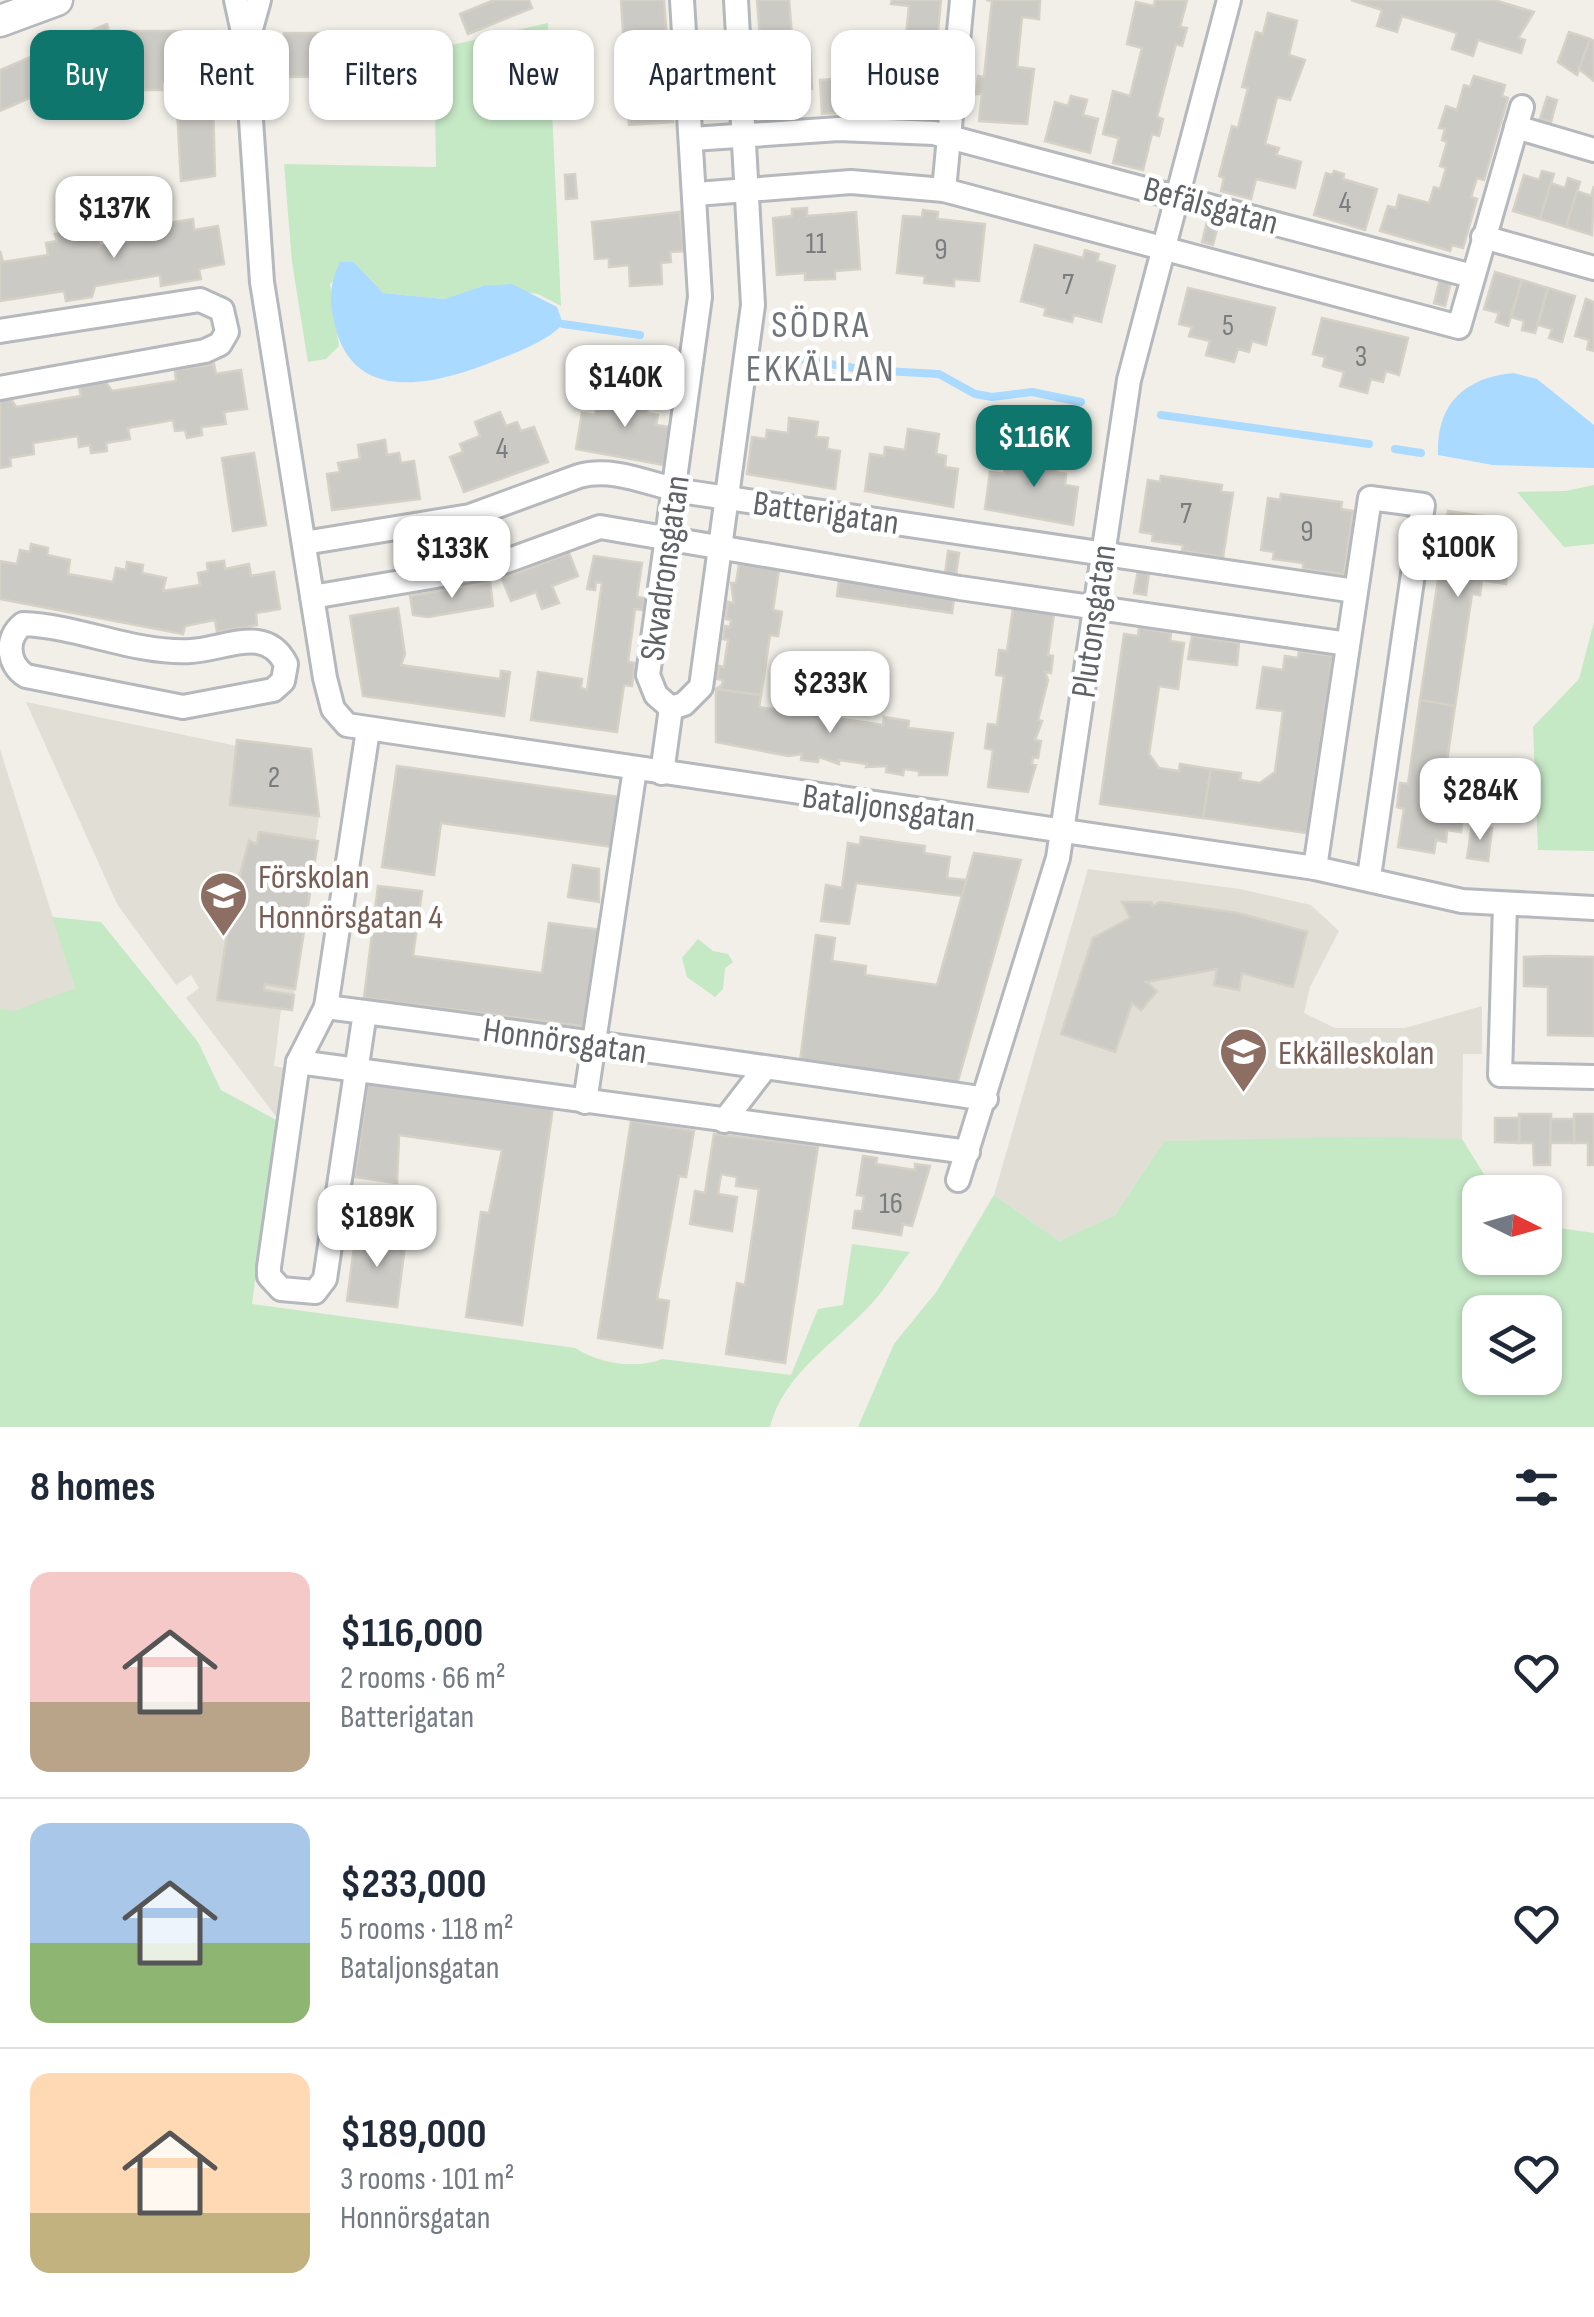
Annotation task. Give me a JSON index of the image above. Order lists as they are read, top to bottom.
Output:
{
  "streets": {
    "street": [
      "Befälsgatan",
      "Batterigatan",
      "Skvadronsgatan",
      "Plutonsgatan",
      "Bataljonsgatan",
      "Honnörsgatan"
    ]
  },
  "crossings": [
    ["Befälsgatan", "Skvadronsgatan"],
    ["Befälsgatan", "Plutonsgatan"],
    ["Batterigatan", "Skvadronsgatan"],
    ["Batterigatan", "Plutonsgatan"],
    ["Batterigatan", "Bataljonsgatan"],
    ["Skvadronsgatan", "Bataljonsgatan"],
    ["Plutonsgatan", "Bataljonsgatan"],
    ["Plutonsgatan", "Honnörsgatan"]
  ],
  "districts": ["SÖDRA EKKÄLLAN"],
  "places": {
    "school or university": ["Förskolan Honnörsgatan 4", "Ekkälleskolan"]
  },
  "house_numbers": [
    "4",
    "11",
    "9",
    "7",
    "5",
    "3",
    "4",
    "7",
    "9",
    "2",
    "16"
  ],
  "north": "right",
  "page": {
    "chip": [
      "Buy",
      "Rent",
      "Filters",
      "New",
      "Apartment",
      "House"
    ],
    "price": [
      "$137K",
      "$140K",
      "$116K",
      "$100K",
      "$133K",
      "$233K",
      "$284K",
      "$189K"
    ],
    "heading": "8 homes",
    "list": [
      {
        "name": "$116,000",
        "note": "2 rooms · 66 m² · Batterigatan"
      },
      {
        "name": "$233,000",
        "note": "5 rooms · 118 m² · Bataljonsgatan"
      },
      {
        "name": "$189,000",
        "note": "3 rooms · 101 m² · Honnörsgatan"
      }
    ]
  }
}
